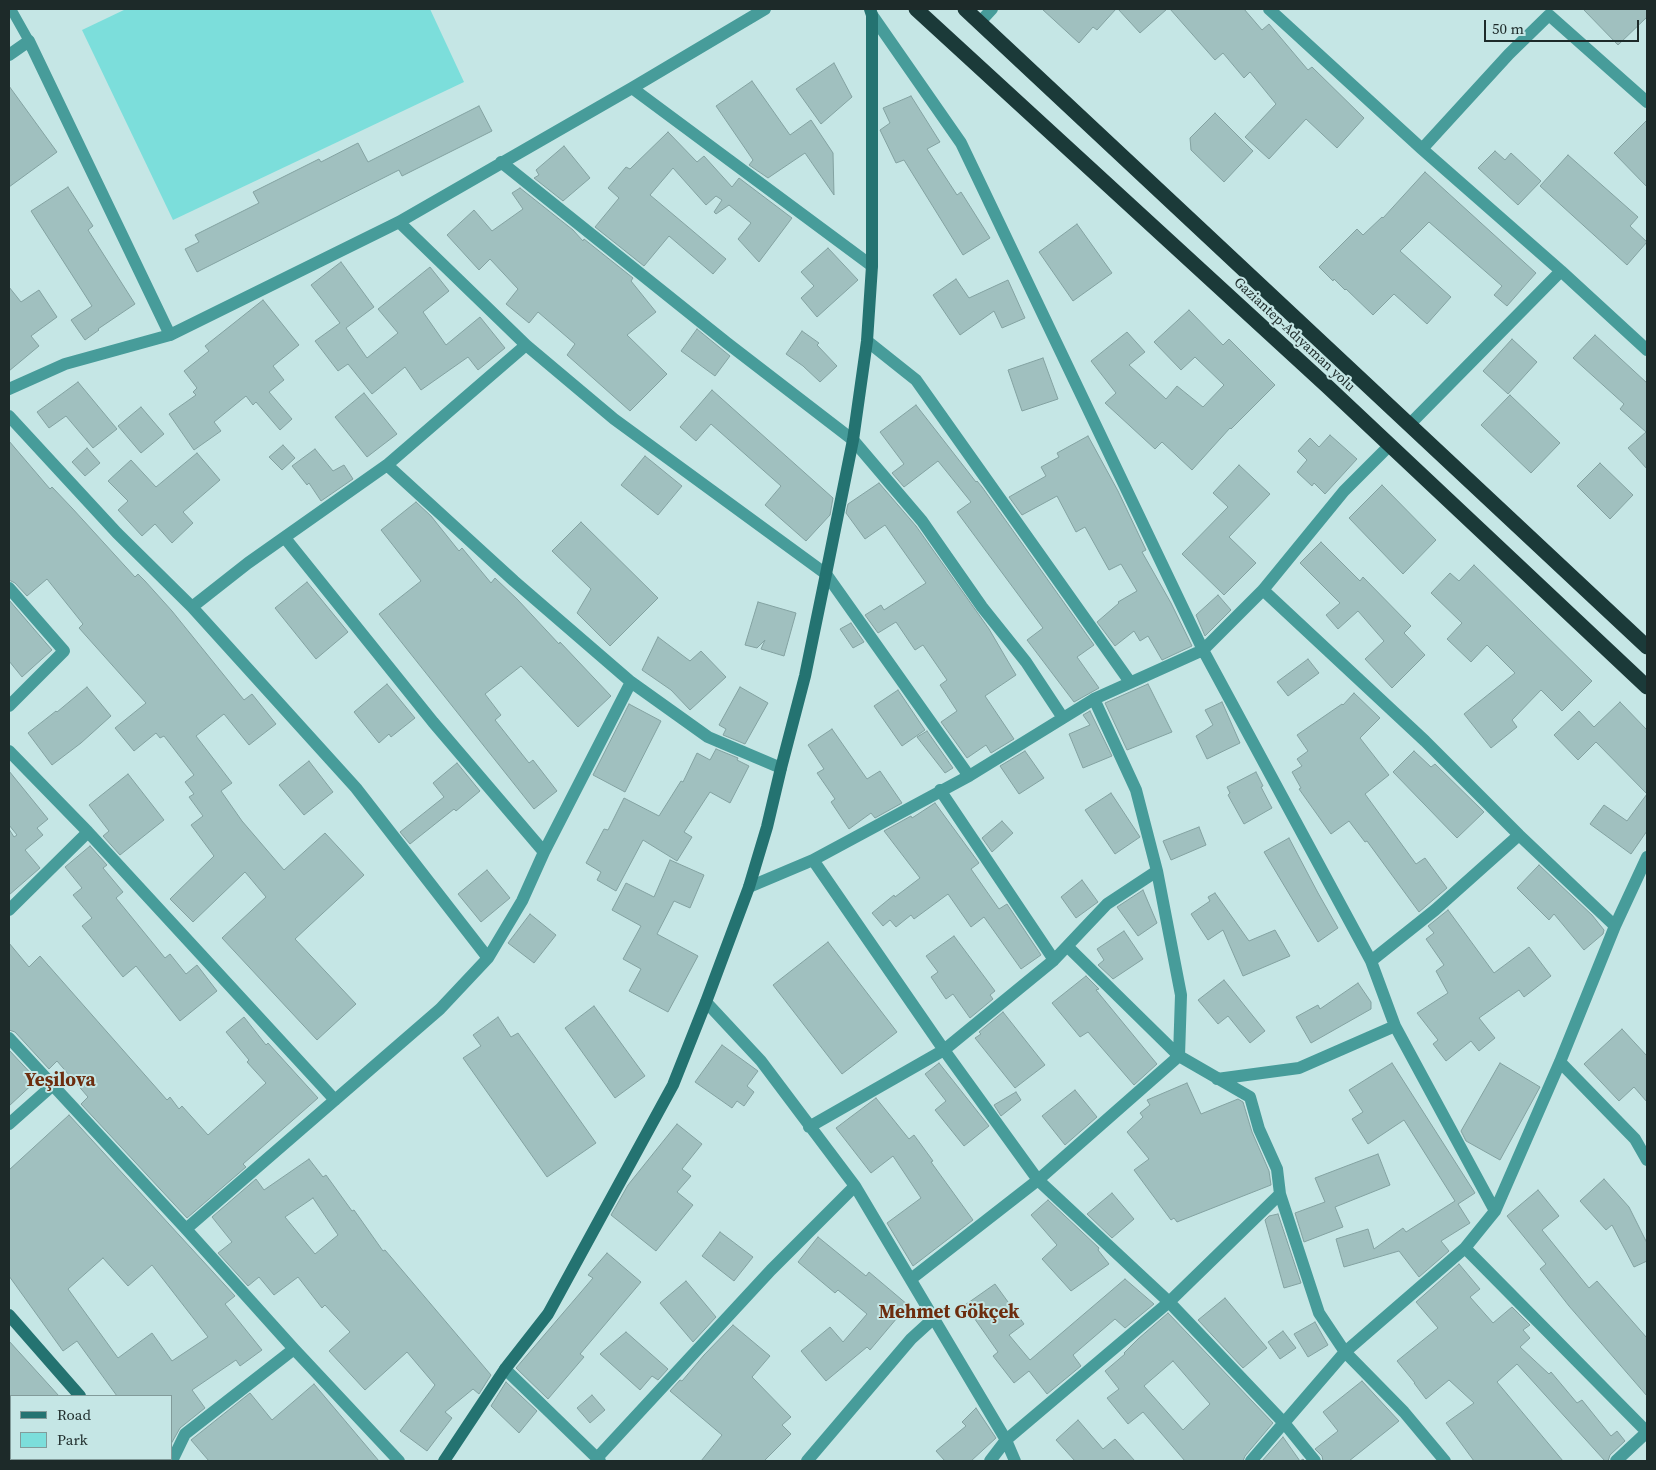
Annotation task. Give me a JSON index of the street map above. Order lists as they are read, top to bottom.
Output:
{
  "streets": {
    "highway": ["Gaziantep-Adıyaman yolu"]
  },
  "districts": ["Yeşilova", "Mehmet Gökçek"],
  "legend": ["Road", "Park"],
  "scale_bar": "50 m"
}
